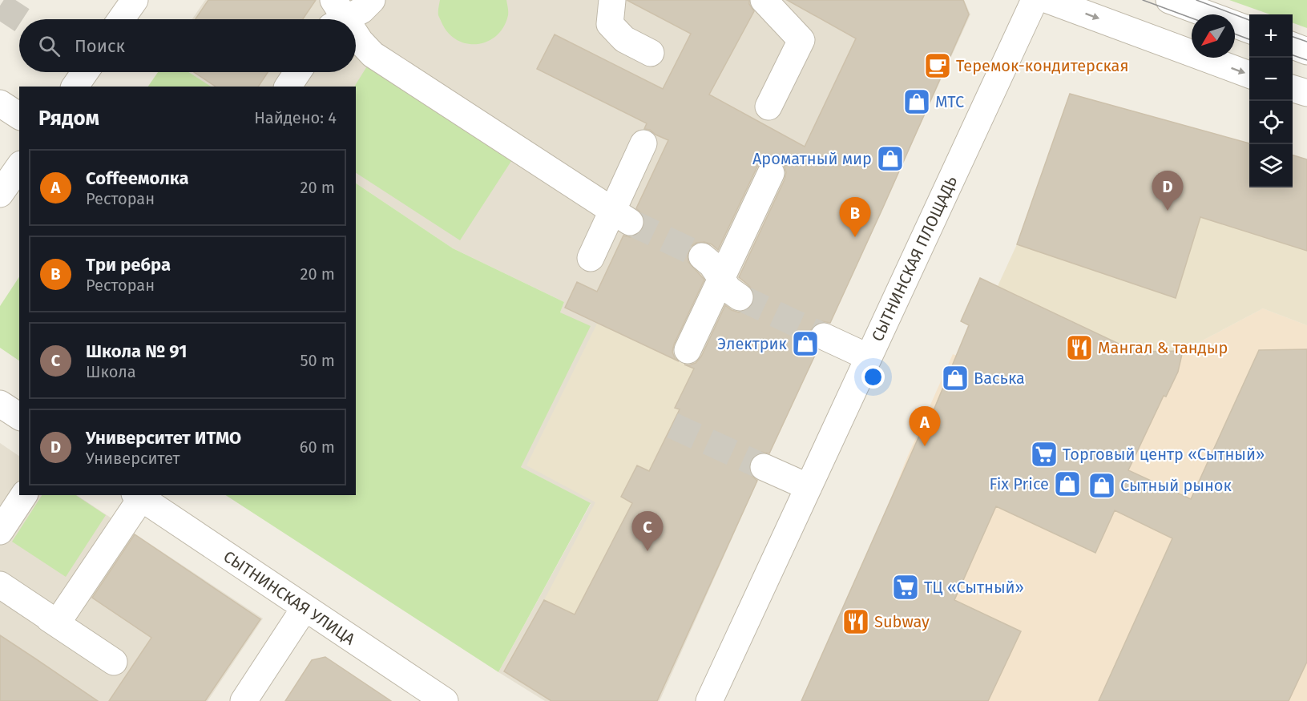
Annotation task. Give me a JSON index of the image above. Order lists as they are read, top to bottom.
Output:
{
  "streets": {
    "street": ["СЫТНИНСКАЯ ПЛОЩАДЬ", "СЫТНИНСКАЯ УЛИЦА"]
  },
  "places": {
    "cafe": ["Теремок-кондитерская"],
    "shop": [
      "МТС",
      "Ароматный мир",
      "Электрик",
      "Васька",
      "Fix Price",
      "Сытный рынок"
    ],
    "restaurant": ["Мангал & тандыр", "Subway"],
    "supermarket": ["Торговый центр «Сытный»", "ТЦ «Сытный»"]
  },
  "north": "bottom left",
  "page": {
    "map_buttons": ["+", "−"],
    "search": "Поиск",
    "heading": ["Рядом", "Найдено: 4"],
    "list": [
      {
        "mark": "A",
        "name": "Coffeeмолка",
        "note": "Ресторан",
        "value": "20 m"
      },
      {
        "mark": "B",
        "name": "Три ребра",
        "note": "Ресторан",
        "value": "20 m"
      },
      {
        "mark": "C",
        "name": "Школа № 91",
        "note": "Школа",
        "value": "50 m"
      },
      {
        "mark": "D",
        "name": "Университет ИТМО",
        "note": "Университет",
        "value": "60 m"
      }
    ],
    "pins": [
      "D",
      "B",
      "A",
      "C"
    ]
  }
}
